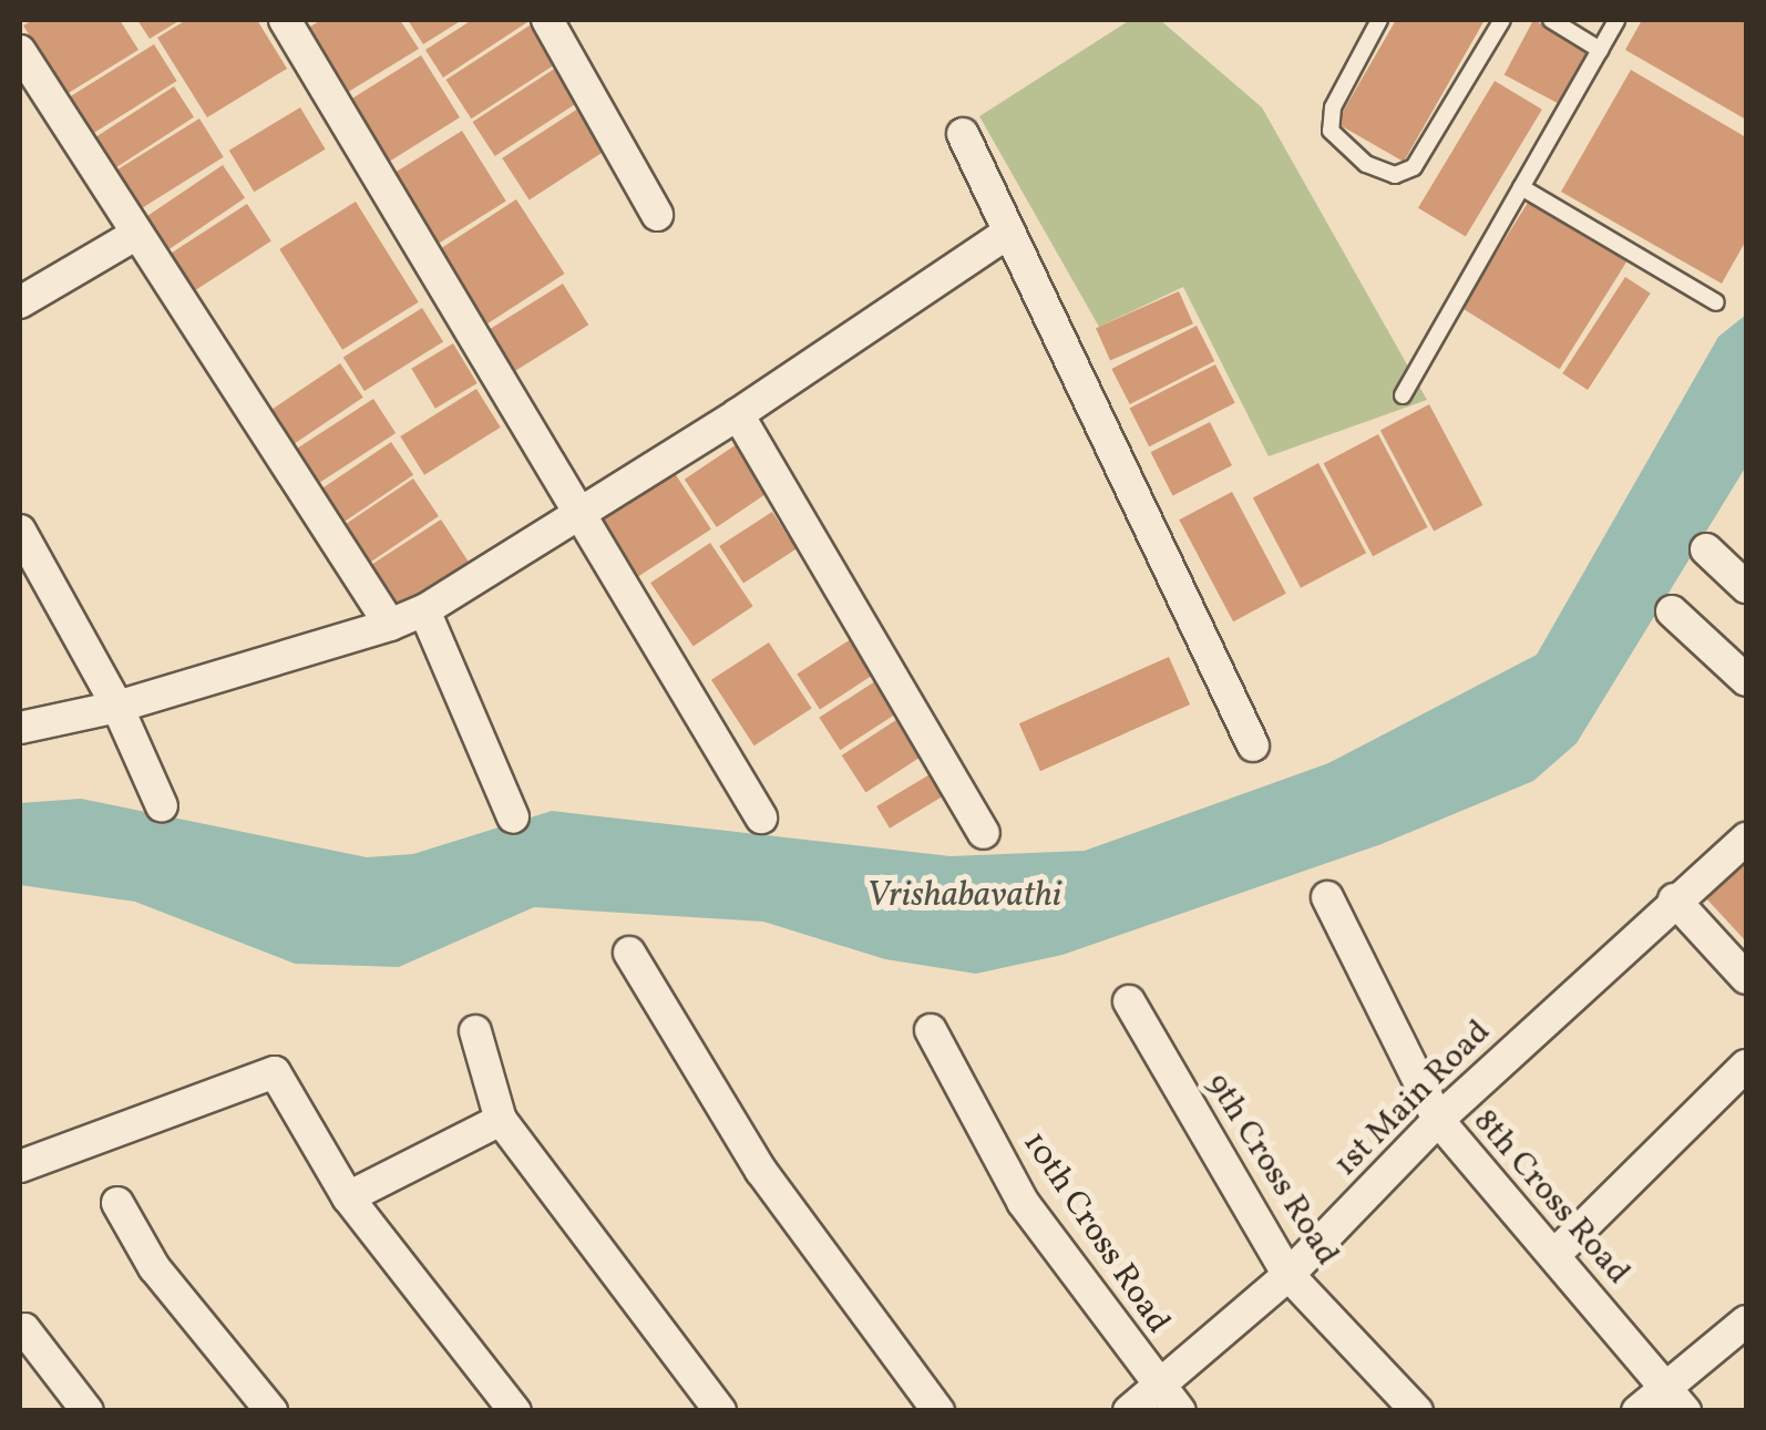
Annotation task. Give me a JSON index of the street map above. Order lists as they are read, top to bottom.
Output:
{
  "streets": {
    "street": [
      "1st Main Road",
      "9th Cross Road",
      "8th Cross Road",
      "10th Cross Road"
    ]
  },
  "crossings": [
    ["1st Main Road", "9th Cross Road"],
    ["1st Main Road", "8th Cross Road"],
    ["1st Main Road", "10th Cross Road"]
  ],
  "water": ["Vrishabavathi"]
}
